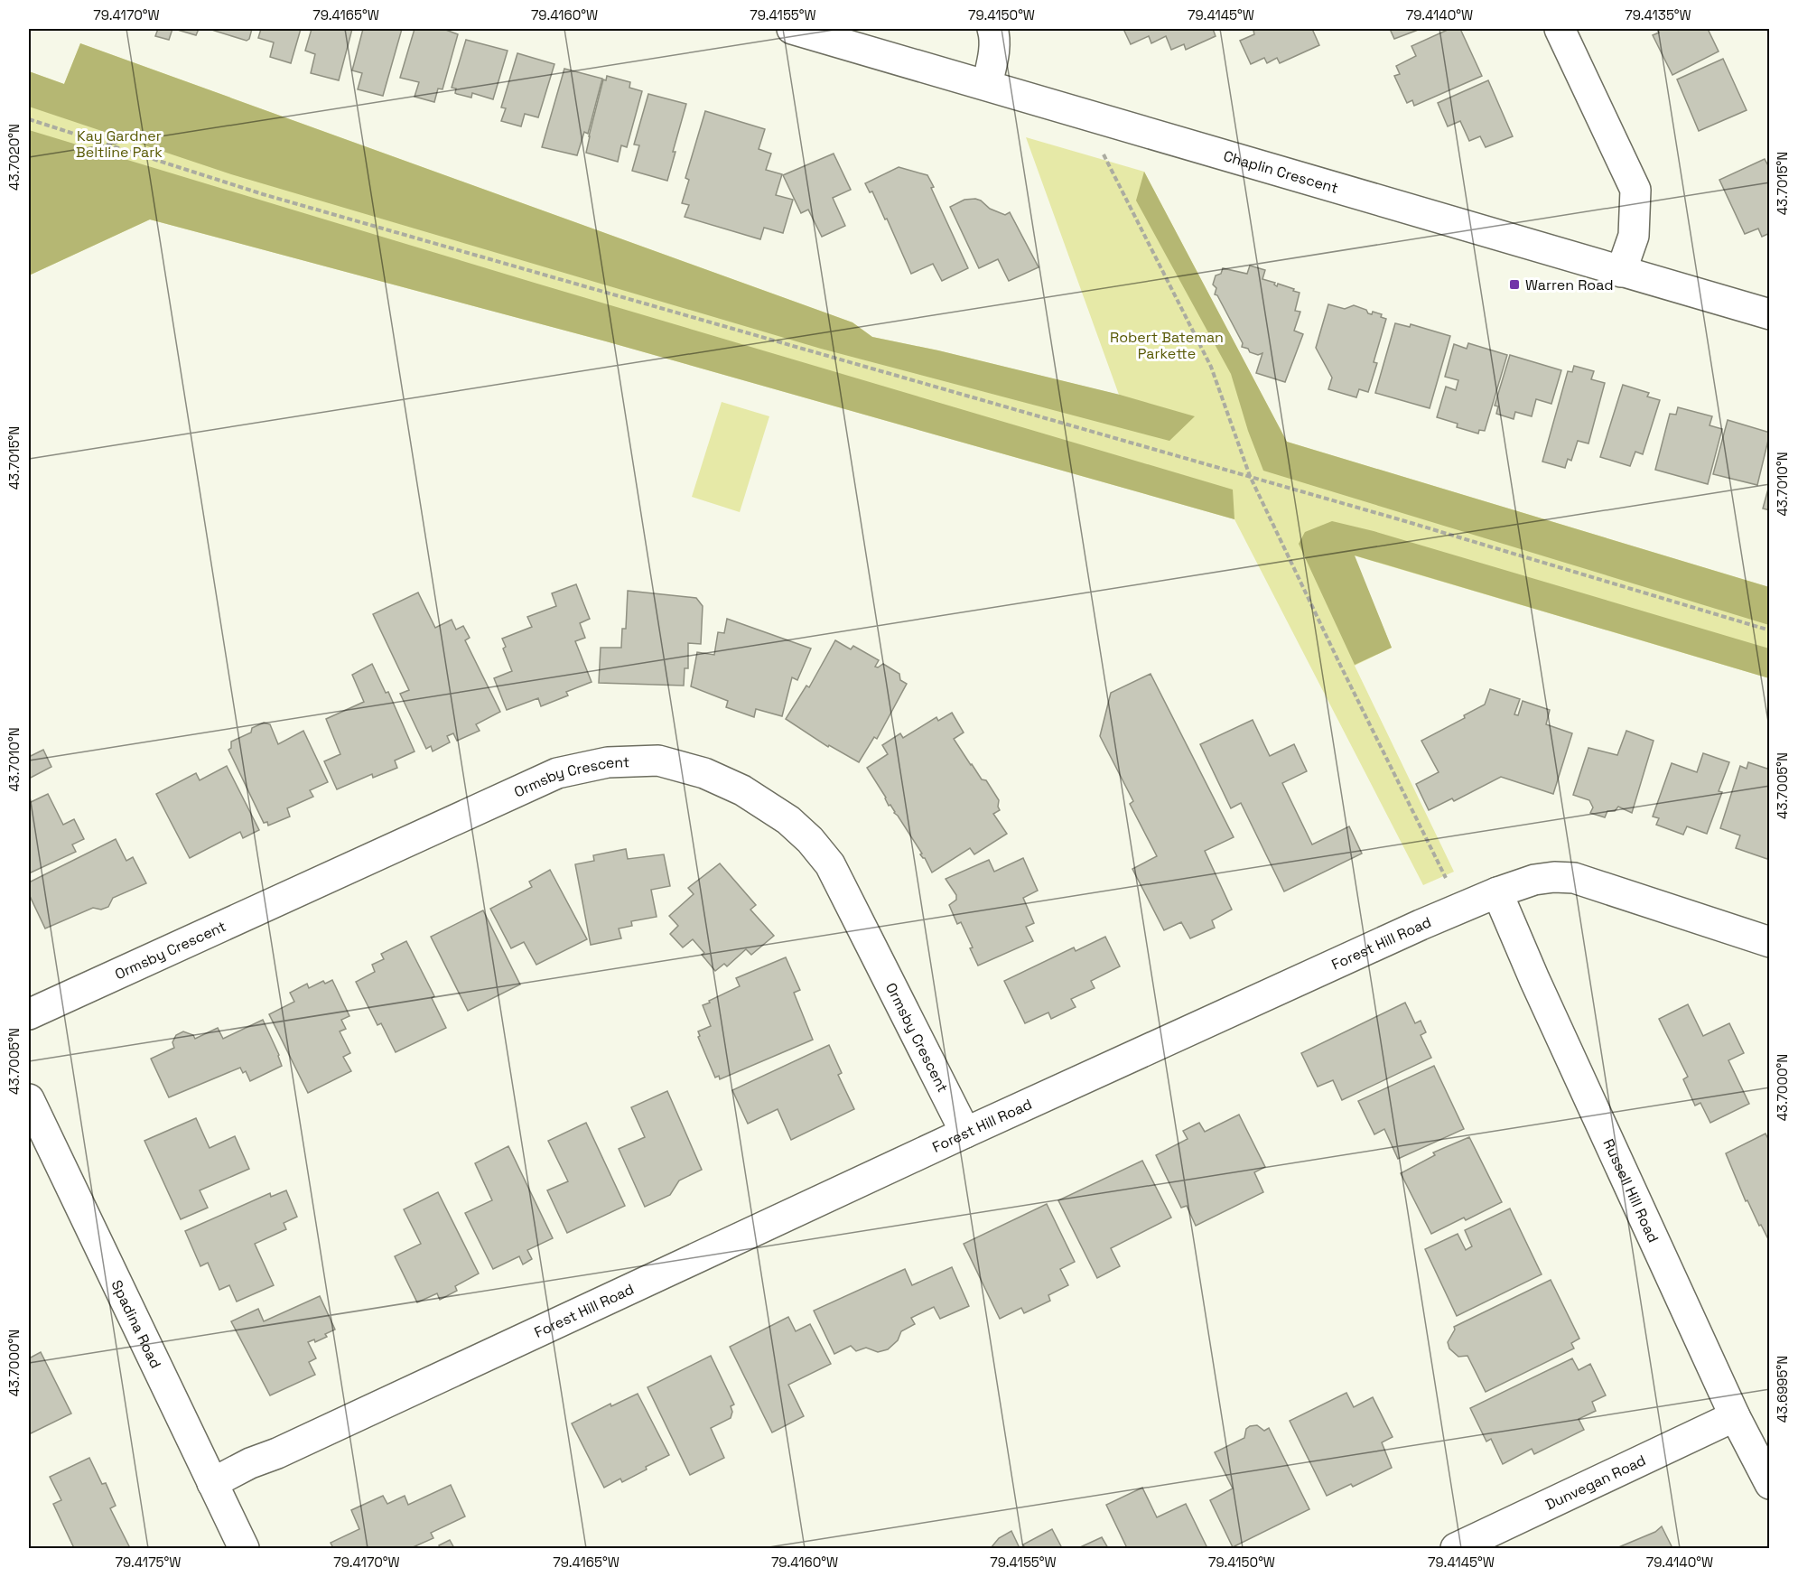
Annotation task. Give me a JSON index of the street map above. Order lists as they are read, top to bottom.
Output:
{
  "streets": {
    "street": [
      "Chaplin Crescent",
      "Ormsby Crescent",
      "Forest Hill Road",
      "Russell Hill Road",
      "Spadina Road",
      "Dunvegan Road"
    ]
  },
  "crossings": [
    ["Ormsby Crescent", "Forest Hill Road"],
    ["Forest Hill Road", "Russell Hill Road"],
    ["Forest Hill Road", "Spadina Road"],
    ["Russell Hill Road", "Dunvegan Road"]
  ],
  "parks": ["Kay Gardner Beltline Park", "Robert Bateman Parkette"],
  "places": {
    "transit": ["Warren Road"]
  },
  "coordinates": [
    "79.4170°W",
    "79.4165°W",
    "79.4160°W",
    "79.4155°W",
    "79.4150°W",
    "79.4145°W",
    "79.4140°W",
    "79.4135°W",
    "43.7020°N",
    "43.7015°N",
    "43.7010°N",
    "43.7005°N",
    "43.7000°N",
    "43.6995°N",
    "79.4175°W"
  ]
}
